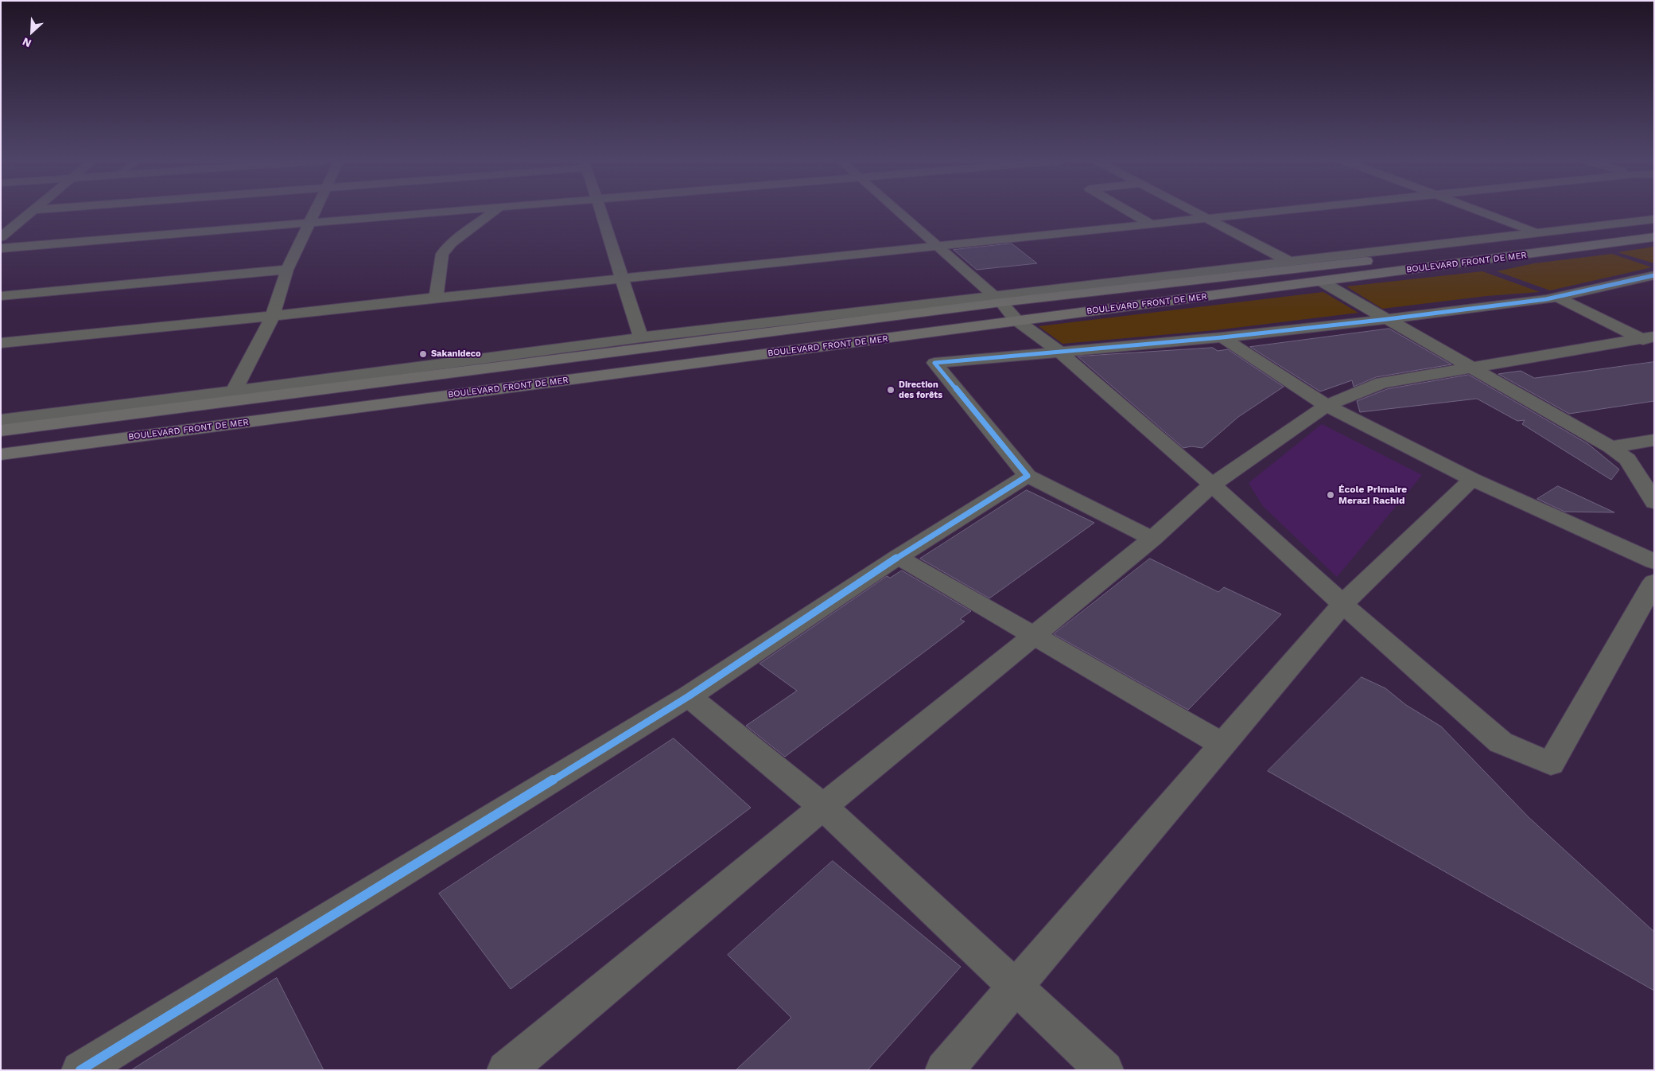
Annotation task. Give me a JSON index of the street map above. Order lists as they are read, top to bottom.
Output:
{
  "streets": {
    "main road": ["BOULEVARD FRONT DE MER"]
  },
  "places": ["Sakanideco", "Direction des forêts", "École Primaire Merazi Rachid"],
  "north": "bottom left"
}
